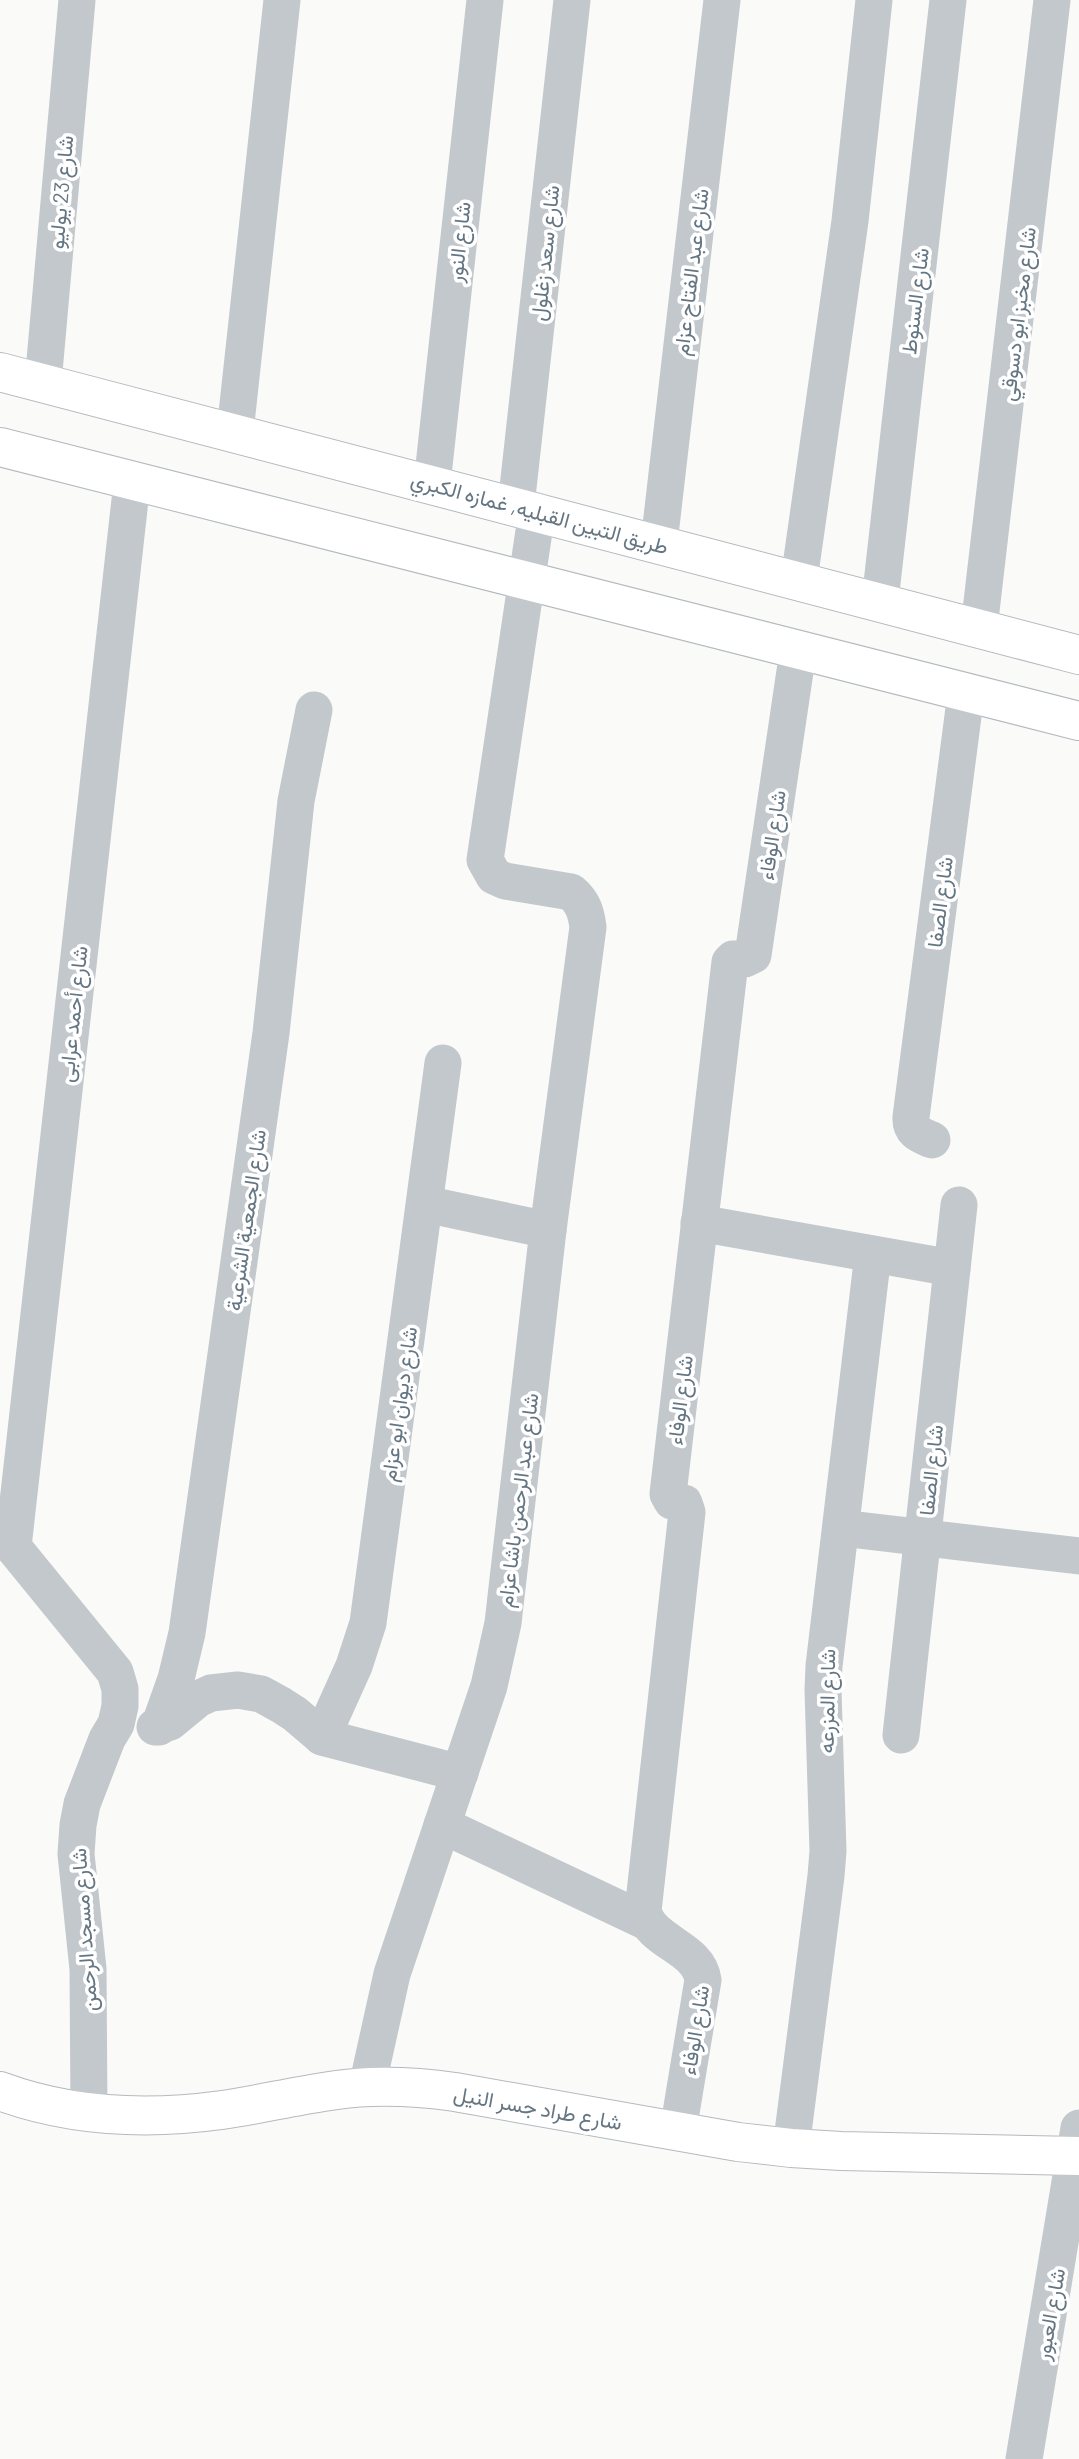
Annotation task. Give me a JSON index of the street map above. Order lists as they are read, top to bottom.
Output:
{
  "streets": {
    "street": [
      "شارع 23 يوليو",
      "شارع النور",
      "شارع سعد زغلول",
      "شارع عبد الفتاح عزام",
      "شارع السنوط",
      "شارع مخبز ابو دسوقي",
      "طريق التبين القبليه, غمازه الكبري",
      "شارع الوفاء",
      "شارع الصفا",
      "شارع أحمد عرابى",
      "شارع الجمعية الشرعية",
      "شارع ديوان ابو عزام",
      "شارع عبد الرحمن باشا عزام",
      "شارع المزرعه",
      "شارع مسجد الرحمن",
      "شارع طراد جسر النيل",
      "شارع العبور"
    ]
  },
  "crossings": [
    ["شارع 23 يوليو", "طريق التبين القبليه, غمازه الكبري"],
    ["شارع النور", "طريق التبين القبليه, غمازه الكبري"],
    ["شارع سعد زغلول", "طريق التبين القبليه, غمازه الكبري"],
    ["شارع سعد زغلول", "شارع عبد الرحمن باشا عزام"],
    ["شارع عبد الفتاح عزام", "طريق التبين القبليه, غمازه الكبري"],
    ["شارع السنوط", "طريق التبين القبليه, غمازه الكبري"],
    ["شارع مخبز ابو دسوقي", "طريق التبين القبليه, غمازه الكبري"],
    ["شارع الوفاء", "شارع طراد جسر النيل"],
    ["شارع أحمد عرابى", "شارع مسجد الرحمن"],
    ["شارع عبد الرحمن باشا عزام", "شارع طراد جسر النيل"],
    ["شارع المزرعه", "شارع طراد جسر النيل"],
    ["شارع مسجد الرحمن", "شارع طراد جسر النيل"],
    ["شارع طراد جسر النيل", "شارع العبور"]
  ]
}
